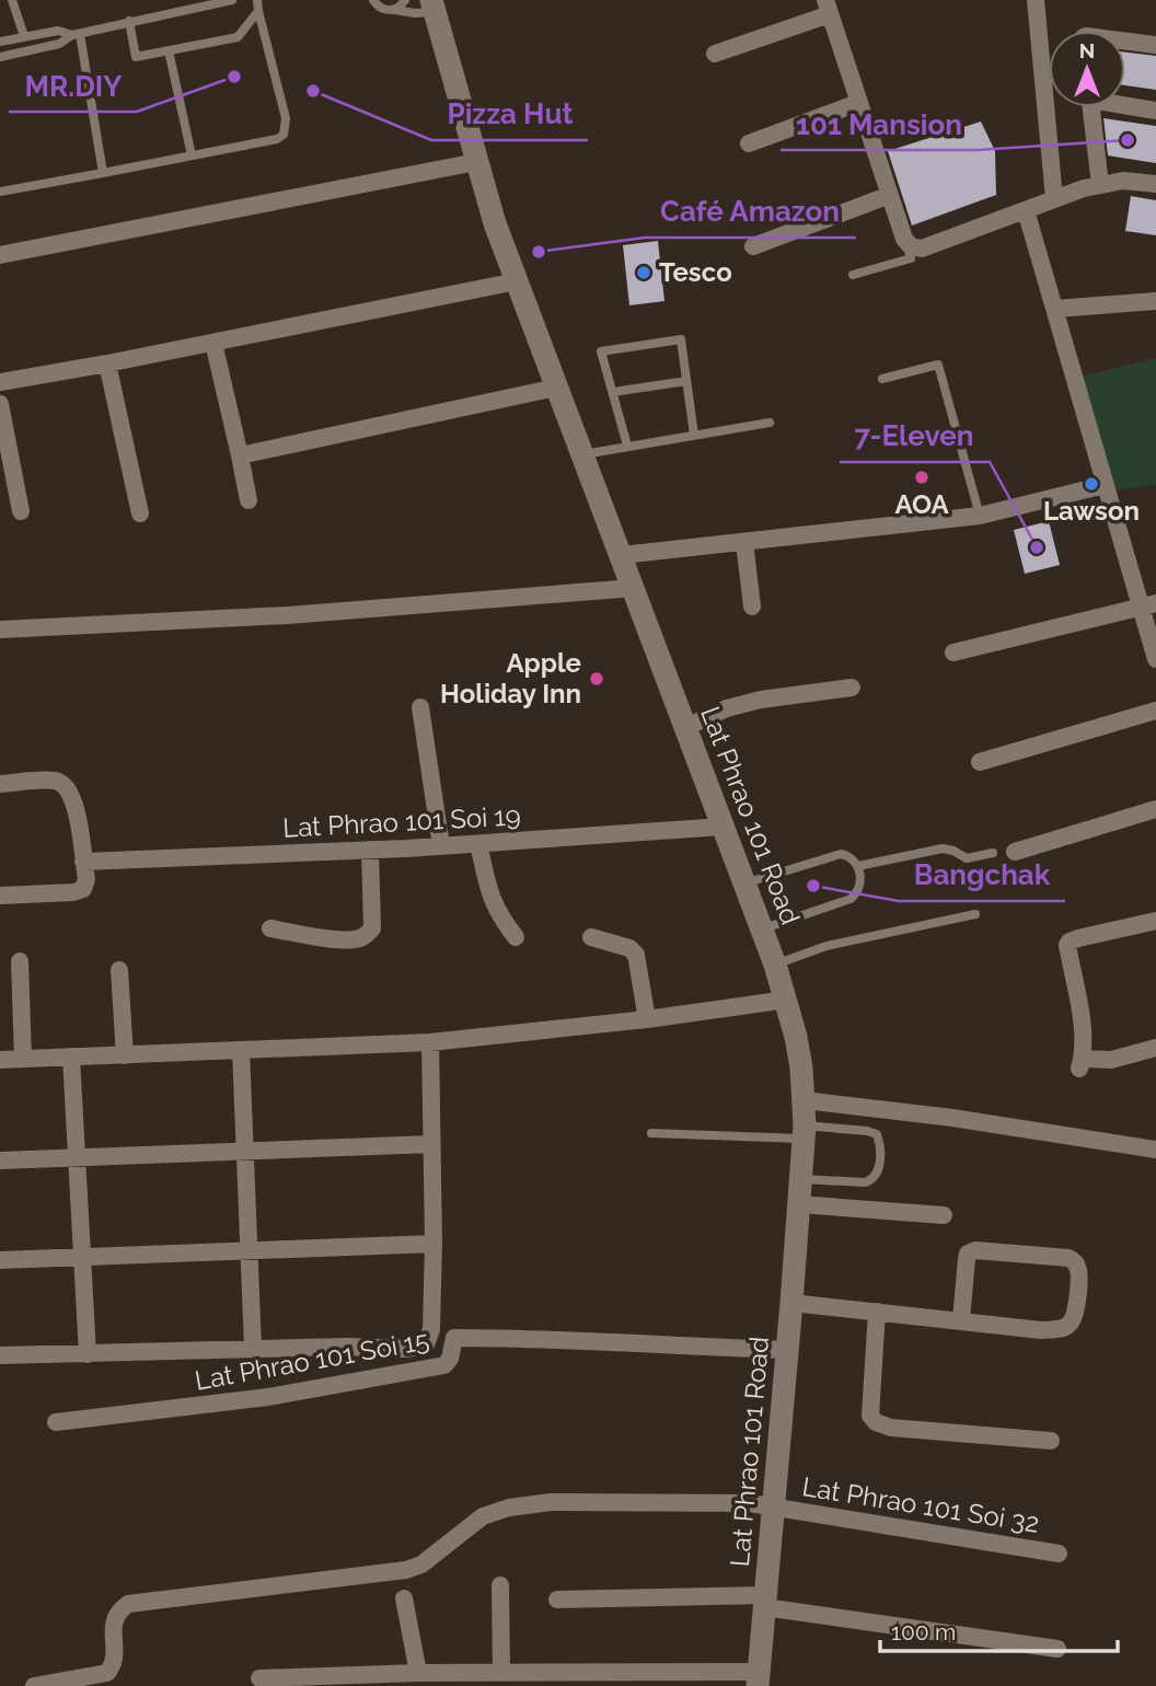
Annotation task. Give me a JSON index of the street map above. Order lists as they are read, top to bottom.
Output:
{
  "streets": {
    "street": [
      "Lat Phrao 101 Road",
      "Lat Phrao 101 Soi 19",
      "Lat Phrao 101 Soi 15",
      "Lat Phrao 101 Soi 32"
    ]
  },
  "crossings": [
    ["Lat Phrao 101 Road", "Lat Phrao 101 Soi 19"],
    ["Lat Phrao 101 Road", "Lat Phrao 101 Soi 15"],
    ["Lat Phrao 101 Road", "Lat Phrao 101 Soi 32"]
  ],
  "places": [
    "MR.DIY",
    "Pizza Hut",
    "101 Mansion",
    "Café Amazon",
    "Tesco",
    "AOA",
    "Lawson",
    "7-Eleven",
    "Apple Holiday Inn",
    "Bangchak"
  ],
  "scale_bar": "100 m",
  "north": "top"
}
